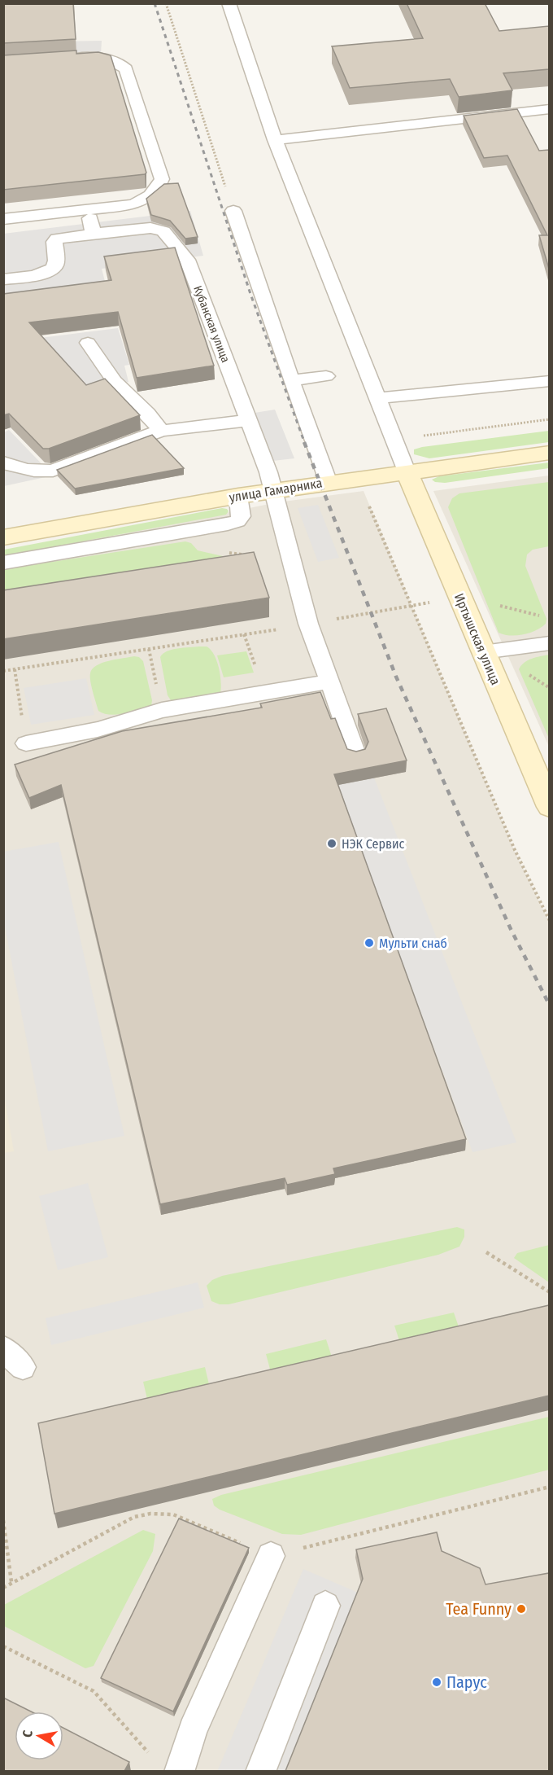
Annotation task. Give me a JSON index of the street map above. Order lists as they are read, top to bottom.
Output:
{
  "streets": {
    "main road": ["улица Гамарника", "Иртышская улица"],
    "lane": ["Кубанская улица"]
  },
  "crossings": [
    ["Кубанская улица", "улица Гамарника"],
    ["улица Гамарника", "Иртышская улица"]
  ],
  "places": [
    "НЭК Сервис",
    "Мульти снаб",
    "Tea Funny",
    "Парус"
  ],
  "north": "left"
}
